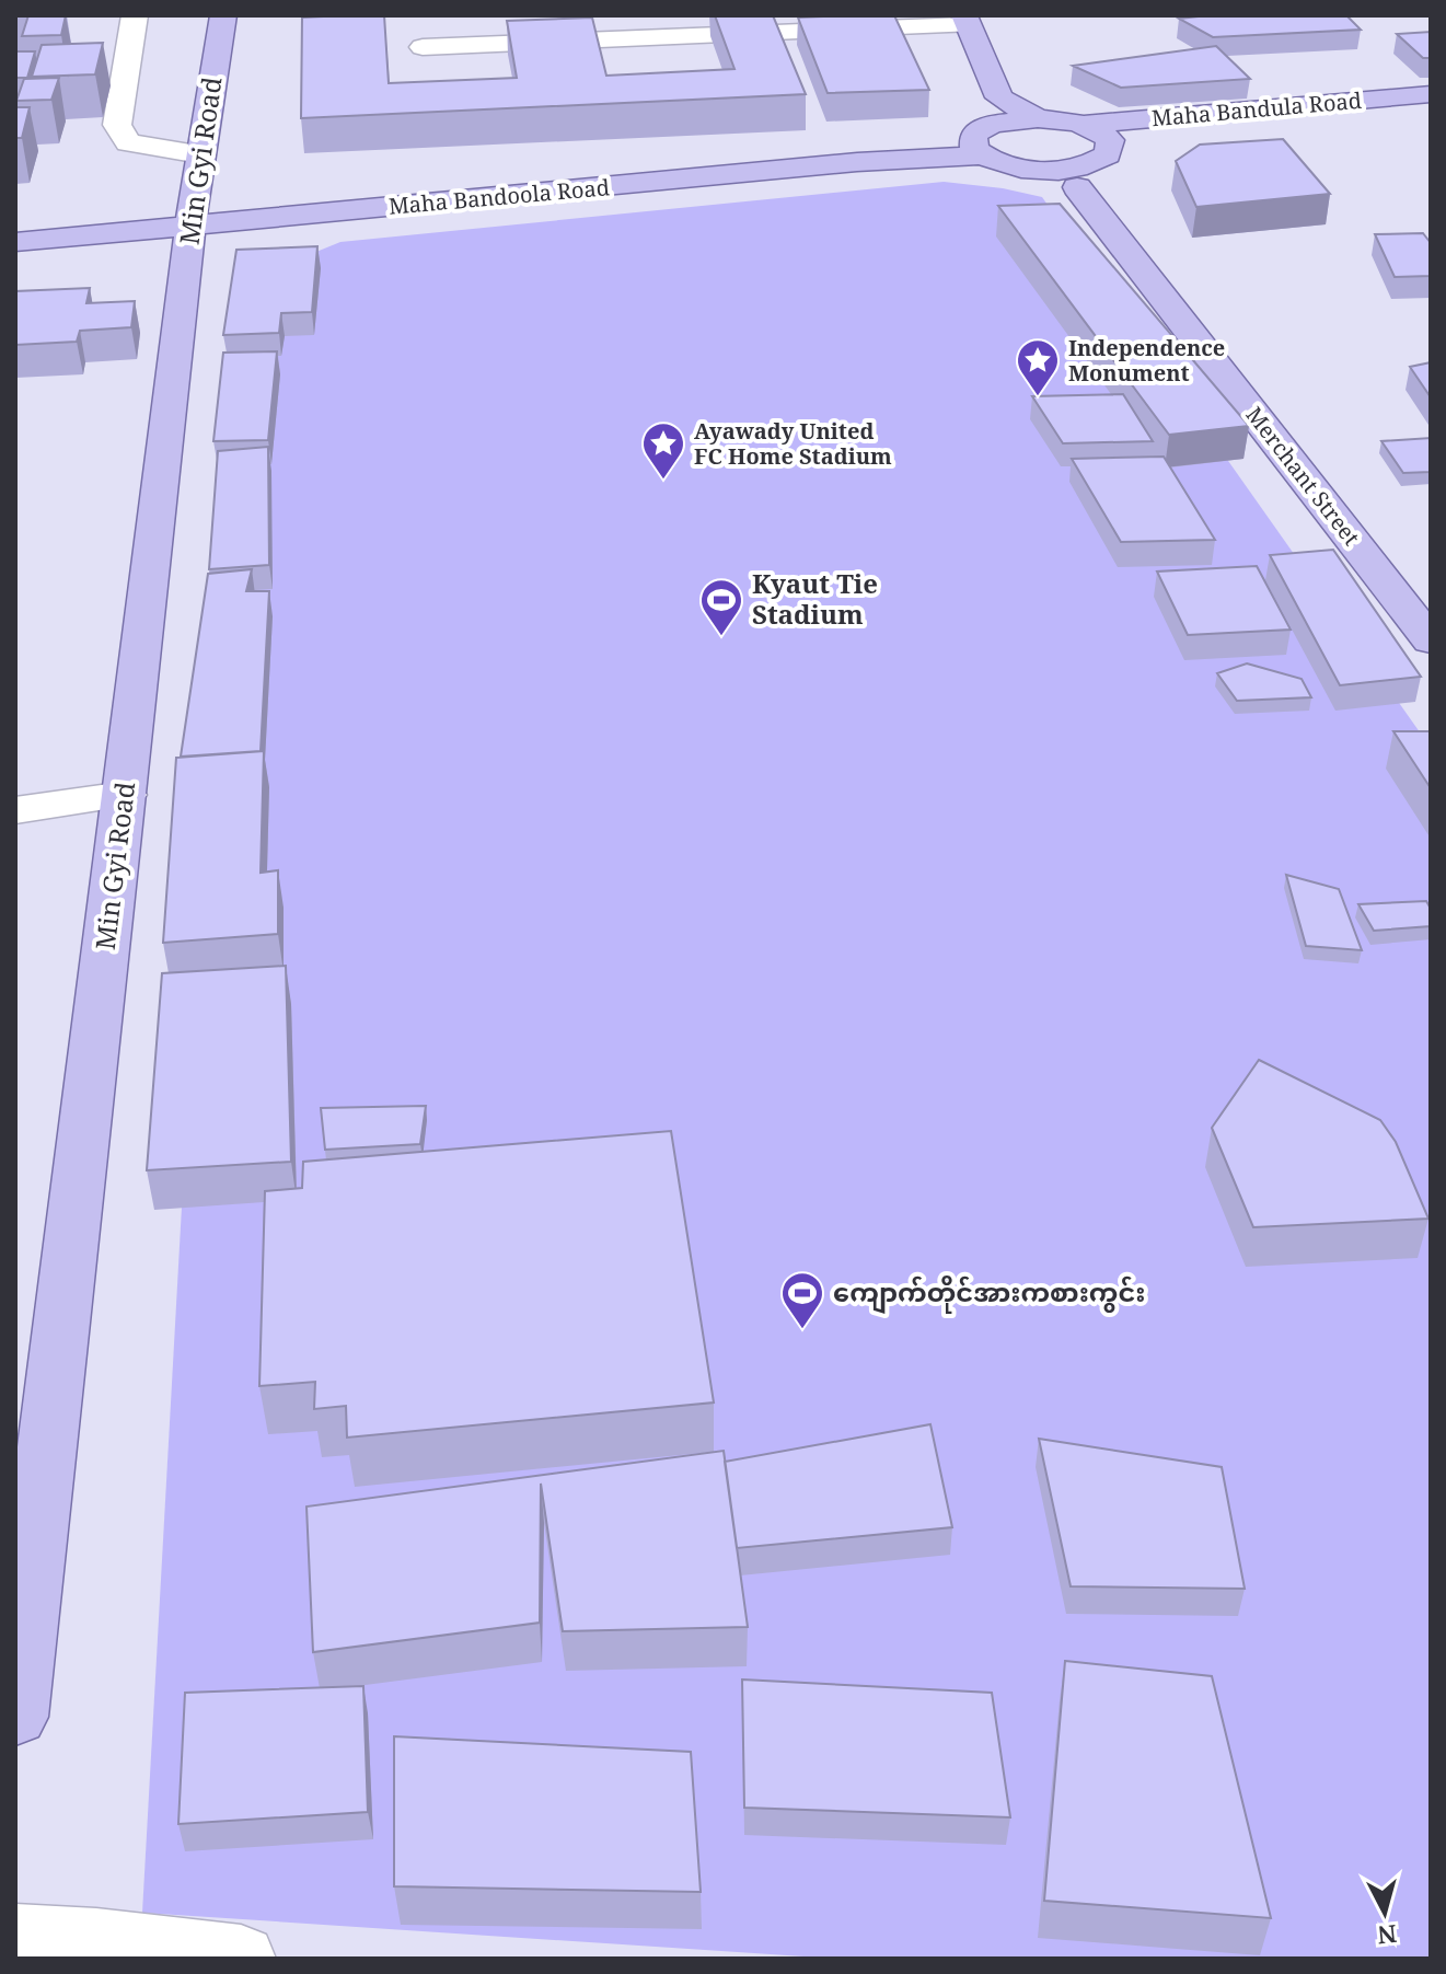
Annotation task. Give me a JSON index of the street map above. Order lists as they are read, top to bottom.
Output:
{
  "streets": {
    "main road": [
      "Maha Bandula Road",
      "Min Gyi Road",
      "Maha Bandoola Road",
      "Merchant Street"
    ]
  },
  "crossings": [
    ["Maha Bandula Road", "Maha Bandoola Road"],
    ["Min Gyi Road", "Maha Bandoola Road"]
  ],
  "places": {
    "place": ["Independence Monument", "Ayawady United FC Home Stadium"],
    "sports": ["Kyaut Tie Stadium", "ကျောက်တိုင်အားကစားကွင်း"]
  },
  "north": "bottom"
}
